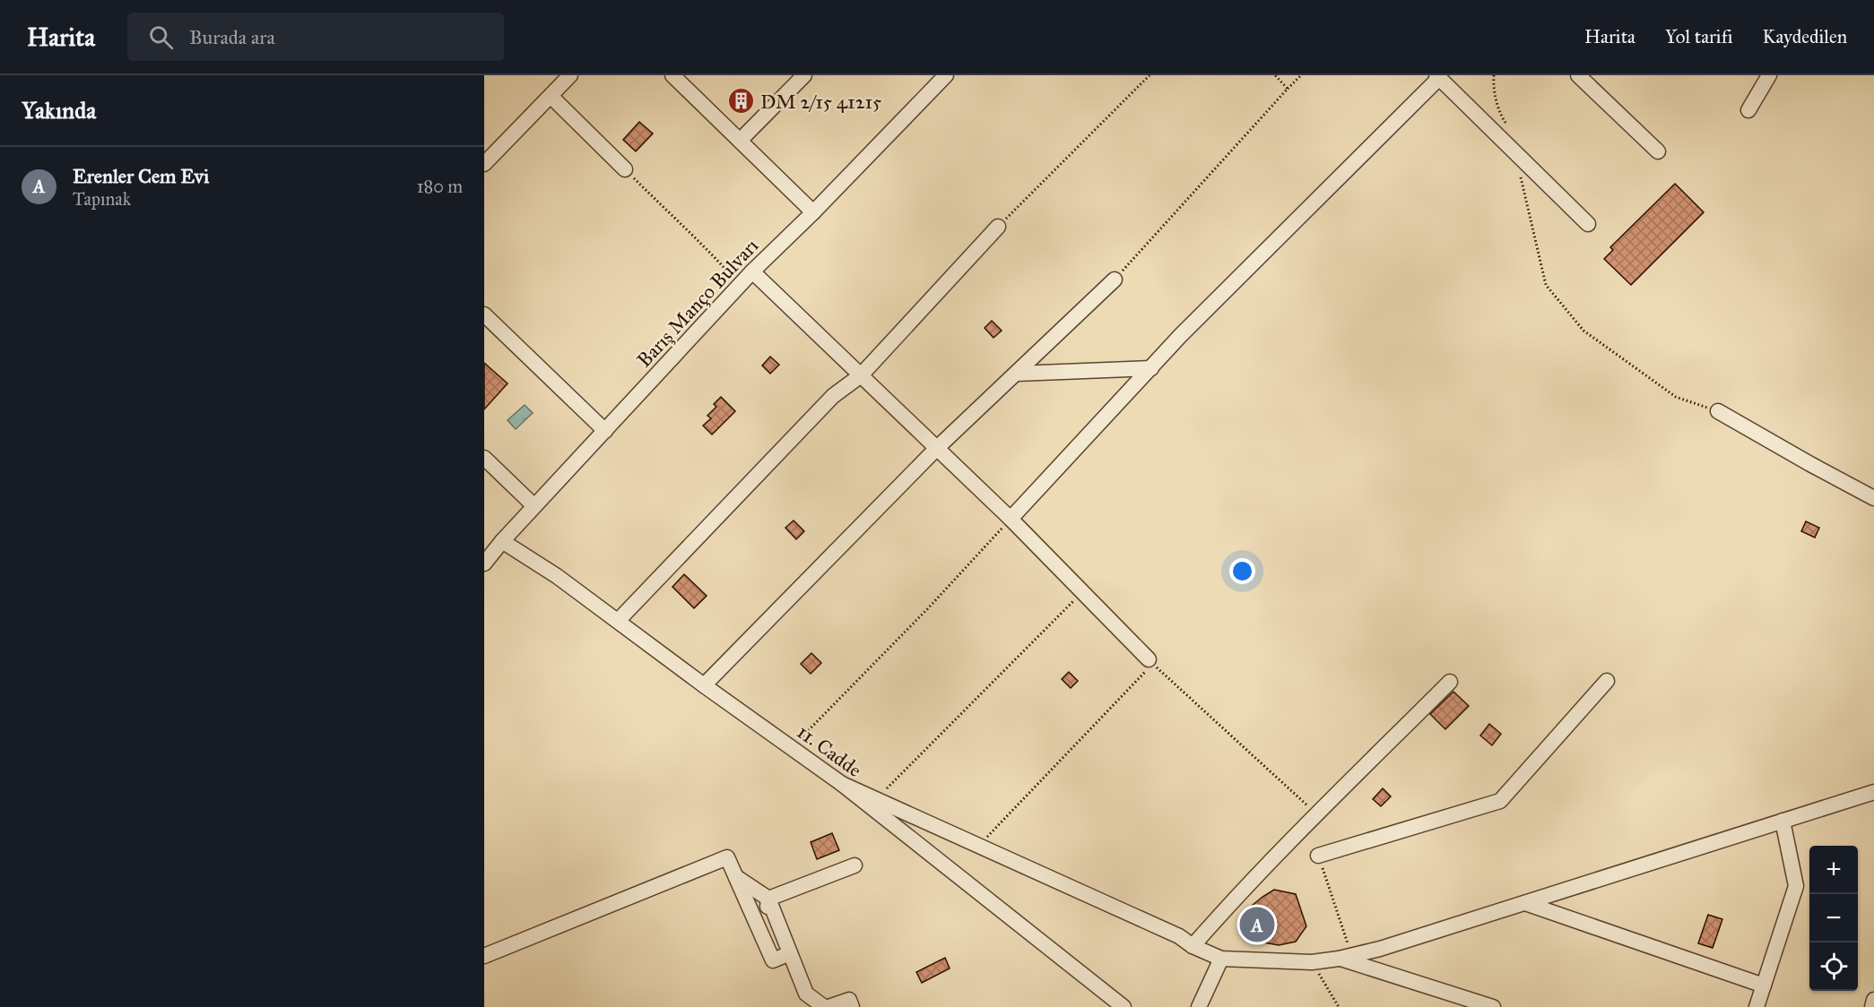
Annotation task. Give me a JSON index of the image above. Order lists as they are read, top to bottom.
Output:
{
  "streets": {
    "street": ["Barış Manço Bulvarı", "11. Cadde"]
  },
  "crossings": [
    ["Barış Manço Bulvarı", "11. Cadde"]
  ],
  "places": {
    "building": ["DM 2/15 41215"]
  },
  "page": {
    "header": "Harita",
    "search": "Burada ara",
    "nav": ["Harita", "Yol tarifi", "Kaydedilen"],
    "heading": "Yakında",
    "list": [
      {
        "mark": "A",
        "name": "Erenler Cem Evi",
        "note": "Tapınak",
        "value": "180 m"
      }
    ],
    "map_buttons": ["+", "−"],
    "pins": "A"
  }
}
